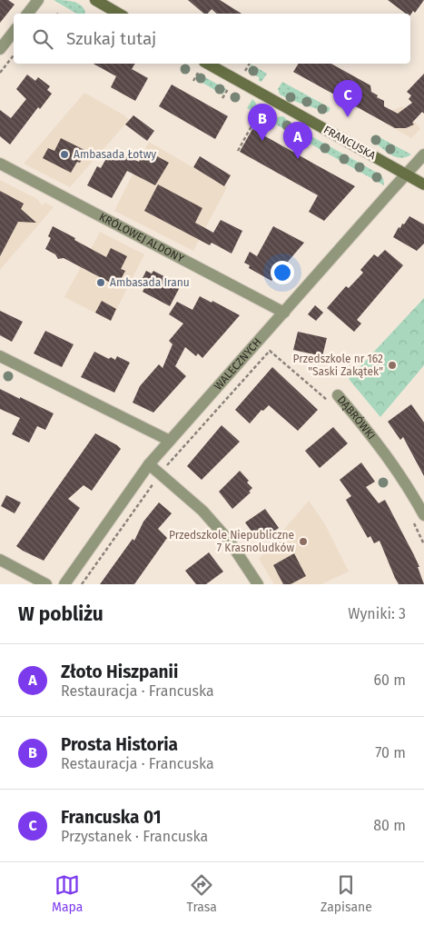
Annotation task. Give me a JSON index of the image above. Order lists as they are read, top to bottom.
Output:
{
  "streets": {
    "street": [
      "FRANCUSKA",
      "KRÓLOWEJ ALDONY",
      "WALECZNYCH",
      "DĄBRÓWKI"
    ]
  },
  "crossings": [
    ["FRANCUSKA", "WALECZNYCH"],
    ["KRÓLOWEJ ALDONY", "WALECZNYCH"]
  ],
  "places": [
    "Ambasada Łotwy",
    "Ambasada Iranu",
    "Przedszkole nr 162 \"Saski Zakątek\"",
    "Przedszkole Niepubliczne 7 Krasnoludków"
  ],
  "page": {
    "search": "Szukaj tutaj",
    "pins": ["C", "B", "A"],
    "heading": ["W pobliżu", "Wyniki: 3"],
    "list": [
      {
        "mark": "A",
        "name": "Złoto Hiszpanii",
        "note": "Restauracja · Francuska",
        "value": "60 m"
      },
      {
        "mark": "B",
        "name": "Prosta Historia",
        "note": "Restauracja · Francuska",
        "value": "70 m"
      },
      {
        "mark": "C",
        "name": "Francuska 01",
        "note": "Przystanek · Francuska",
        "value": "80 m"
      }
    ],
    "nav": ["Mapa", "Trasa", "Zapisane"]
  }
}
